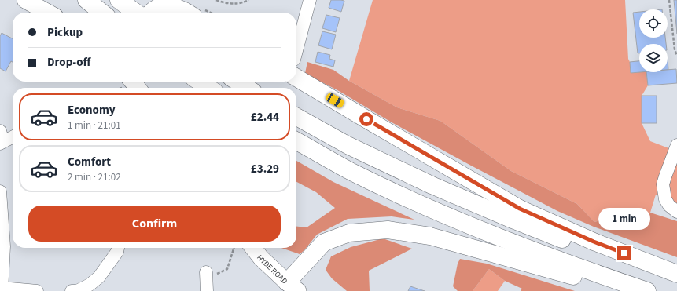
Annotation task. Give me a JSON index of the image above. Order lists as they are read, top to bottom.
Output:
{
  "streets": {
    "main road": ["HYDE ROAD"]
  },
  "page": {
    "banner": ["Pickup", "Drop-off"],
    "list": [
      {
        "name": "Economy",
        "note": "1 min · 21:01",
        "value": "£2.44"
      },
      {
        "name": "Comfort",
        "note": "2 min · 21:02",
        "value": "£3.29"
      }
    ],
    "buttons": "Confirm",
    "bubble": "1 min"
  }
}
